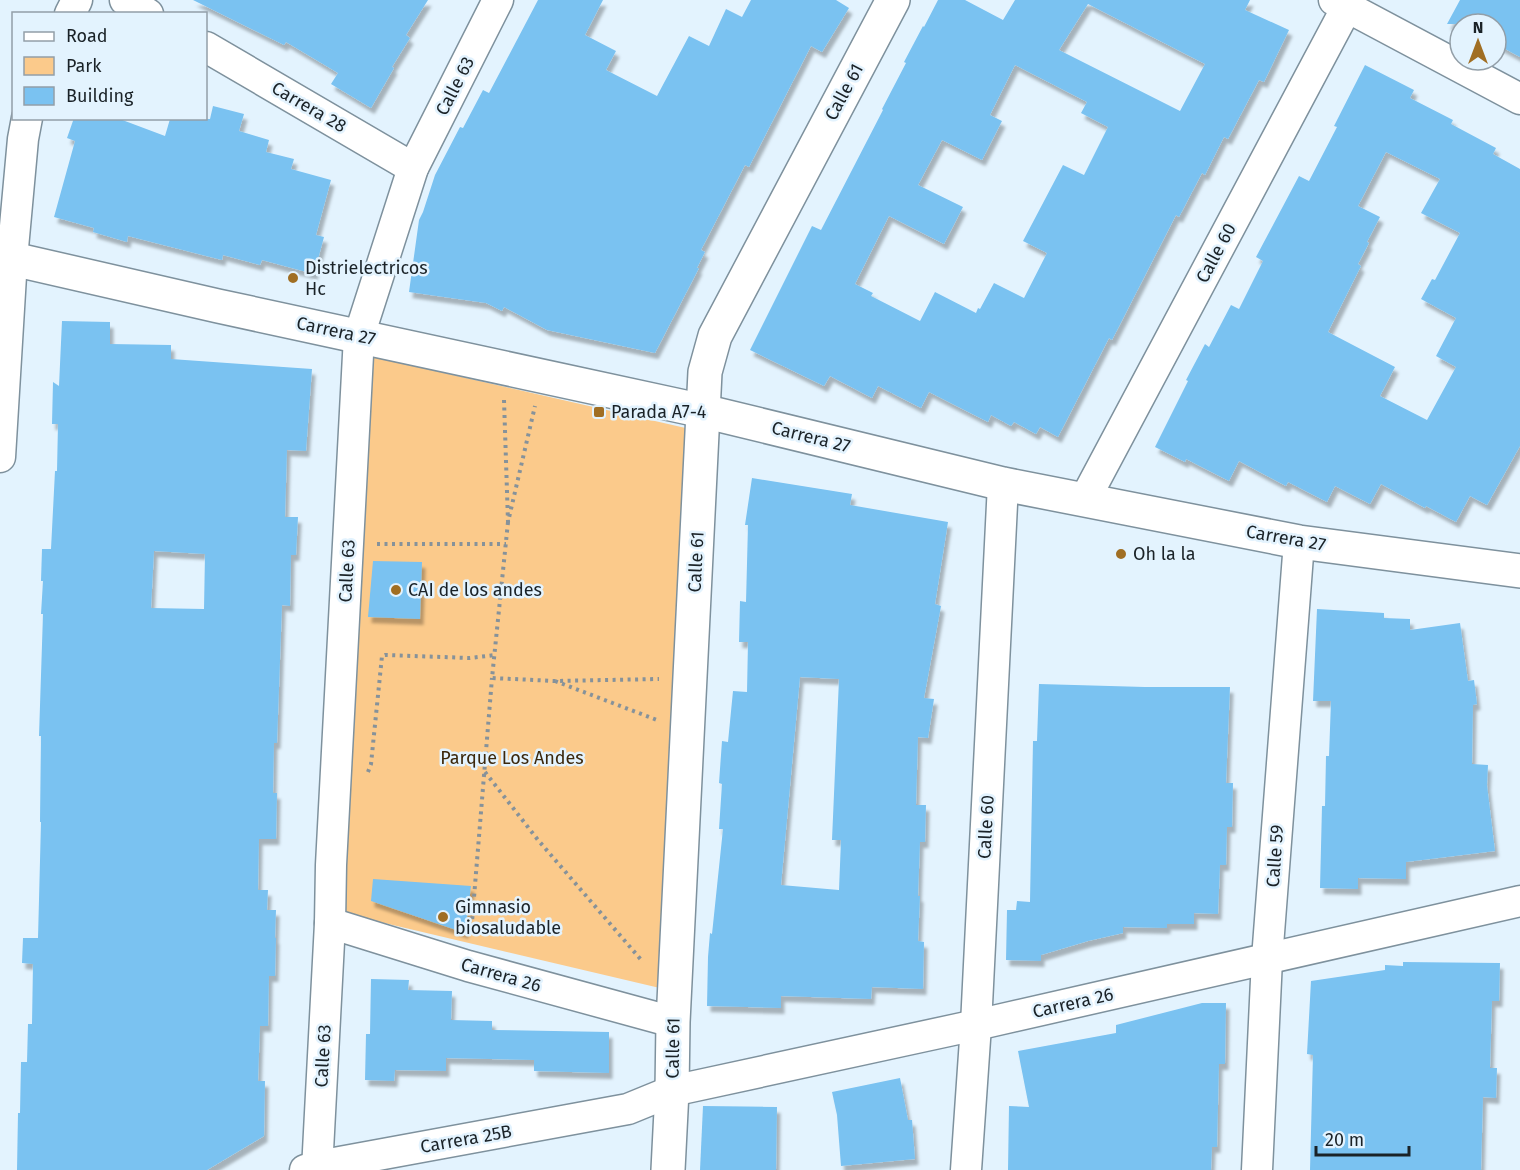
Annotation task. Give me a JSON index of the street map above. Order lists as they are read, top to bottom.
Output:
{
  "streets": {
    "street": [
      "Calle 63",
      "Calle 61",
      "Carrera 28",
      "Calle 60",
      "Carrera 27",
      "Calle 59",
      "Carrera 26",
      "Carrera 25B"
    ]
  },
  "crossings": [
    ["Calle 63", "Carrera 28"],
    ["Calle 63", "Carrera 27"],
    ["Calle 63", "Carrera 26"],
    ["Calle 63", "Carrera 25B"],
    ["Calle 61", "Carrera 27"],
    ["Calle 61", "Carrera 26"],
    ["Calle 60", "Carrera 27"],
    ["Calle 60", "Carrera 26"],
    ["Carrera 27", "Calle 59"],
    ["Calle 59", "Carrera 26"],
    ["Carrera 26", "Carrera 25B"]
  ],
  "parks": ["Parque Los Andes"],
  "places": {
    "other": [
      "Distrielectricos Hc",
      "Oh la la",
      "CAI de los andes",
      "Gimnasio biosaludable"
    ],
    "transit": ["Parada A7-4"]
  },
  "legend": ["Road", "Park", "Building"],
  "scale_bar": "20 m",
  "north": "top"
}
